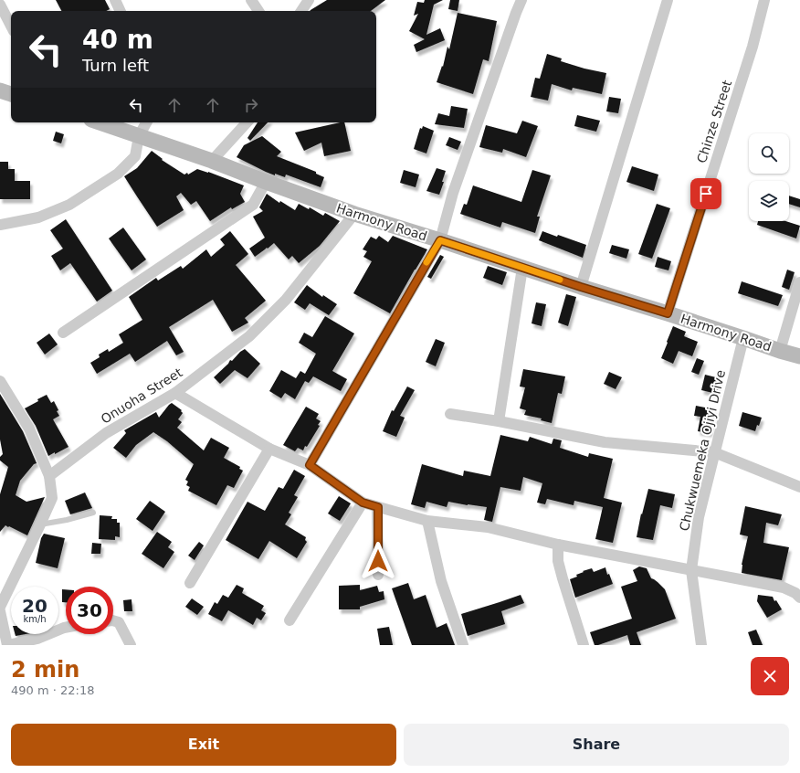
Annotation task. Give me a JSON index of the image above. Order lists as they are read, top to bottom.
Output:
{
  "streets": {
    "main road": ["Harmony Road"],
    "street": ["Chinze Street", "Onuoha Street", "Chukwuemeka Ojiyi Drive"]
  },
  "crossings": [
    ["Chinze Street", "Harmony Road"],
    ["Harmony Road", "Onuoha Street"],
    ["Harmony Road", "Chukwuemeka Ojiyi Drive"]
  ],
  "page": {
    "turn": ["40 m", "Turn left"],
    "speed": "20 km/h",
    "limit": "30",
    "heading": ["2 min", "490 m · 22:18"],
    "buttons": ["Exit", "Share"]
  }
}
